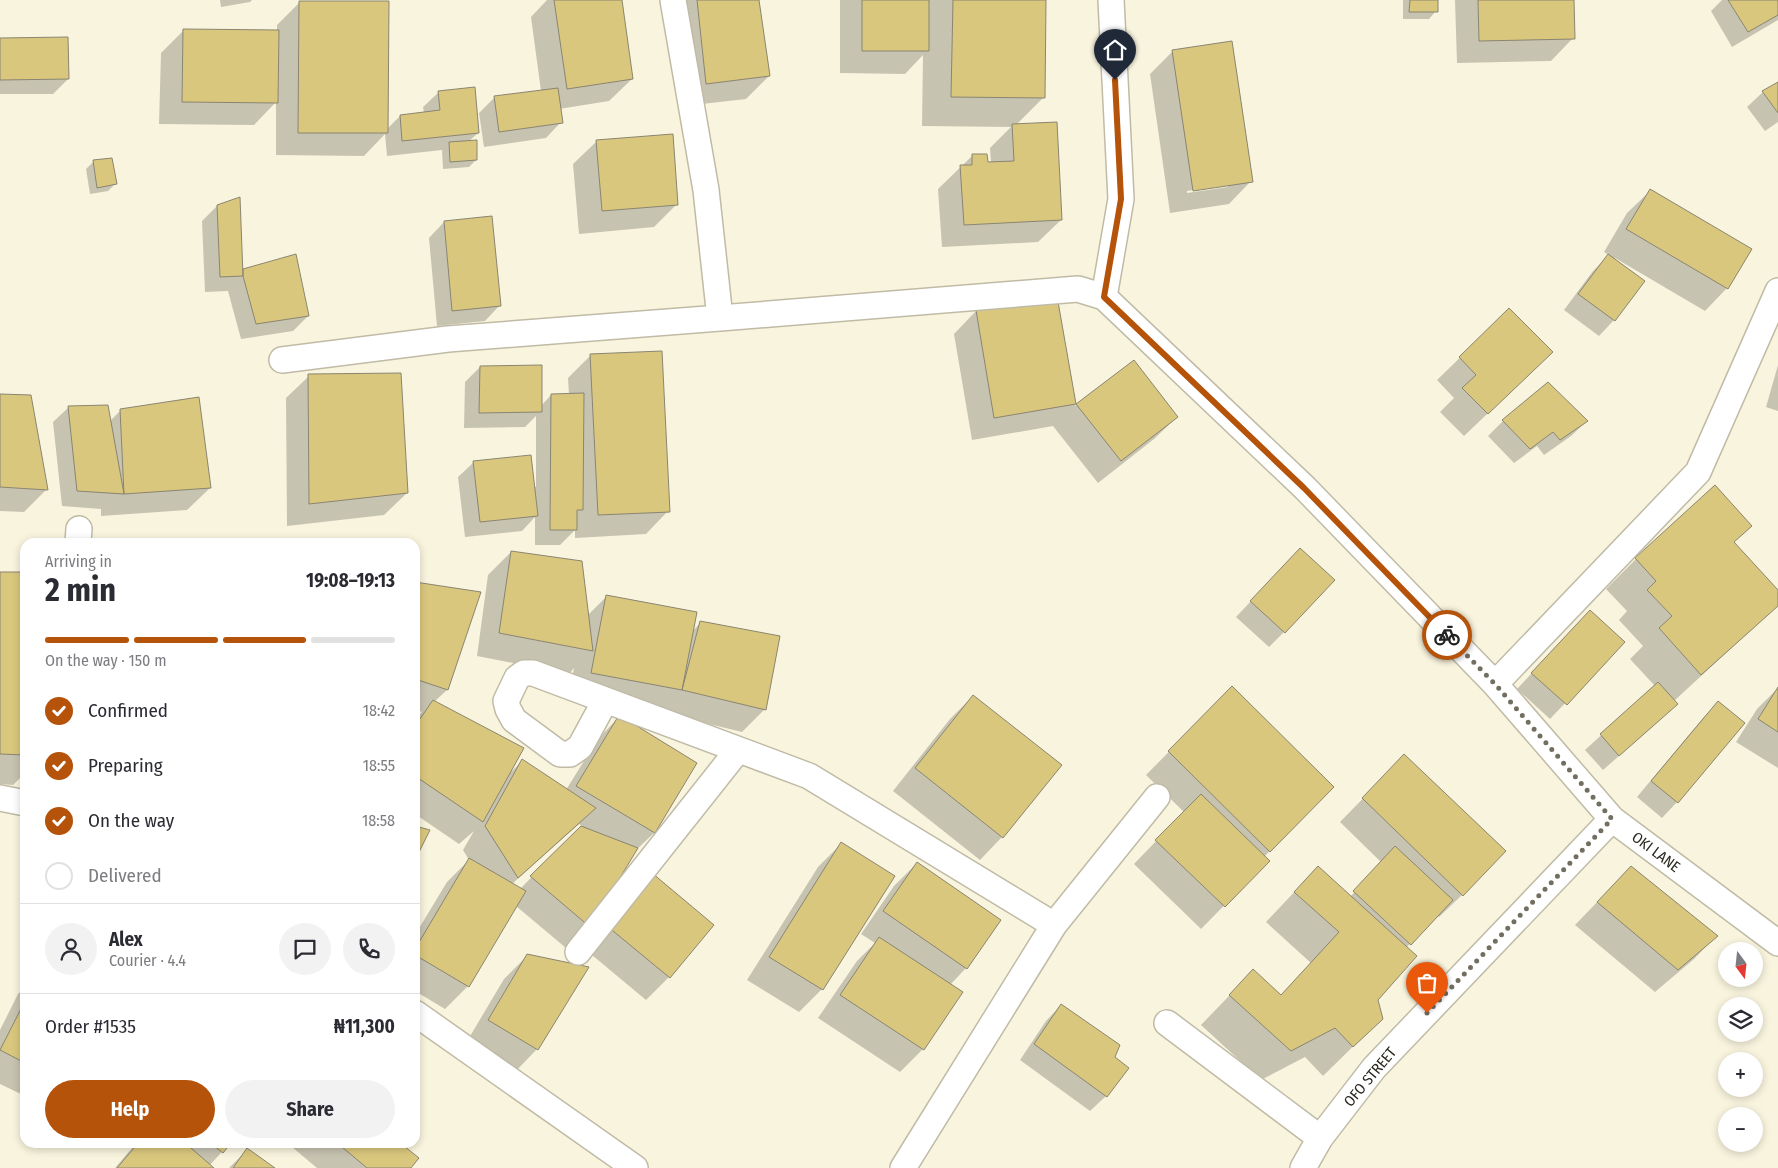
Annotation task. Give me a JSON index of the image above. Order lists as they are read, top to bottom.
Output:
{
  "streets": {
    "street": ["OKI LANE", "OFO STREET"]
  },
  "crossings": [
    ["OKI LANE", "OFO STREET"]
  ],
  "north": "bottom",
  "page": {
    "heading": ["2 min", "Arriving in", "19:08–19:13"],
    "panel": [
      "Alex",
      "Courier · 4.4",
      "Order #1535",
      "₦11,300"
    ],
    "bar": "On the way · 150 m",
    "list": [
      ["Confirmed", "18:42"],
      ["Preparing", "18:55"],
      ["On the way", "18:58"],
      "Delivered"
    ],
    "map_buttons": ["+", "−"],
    "buttons": ["Help", "Share"]
  }
}
